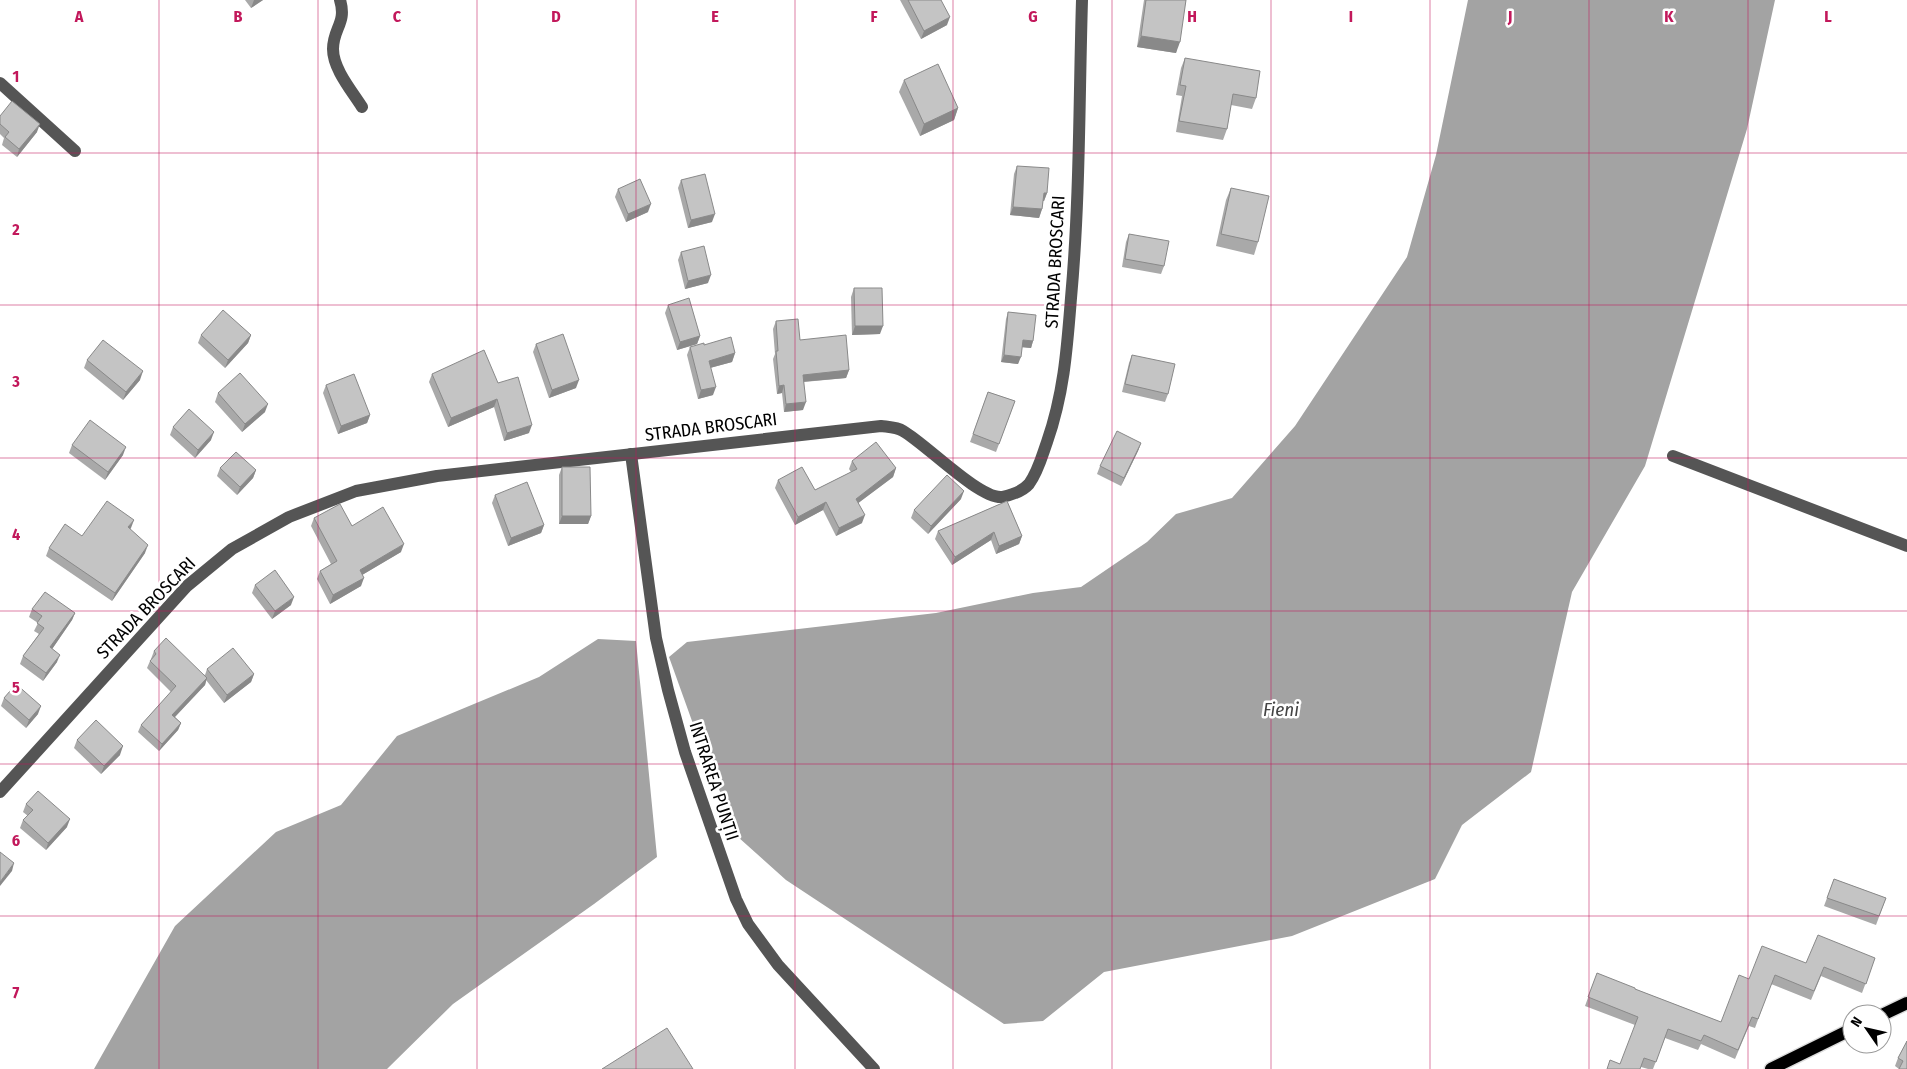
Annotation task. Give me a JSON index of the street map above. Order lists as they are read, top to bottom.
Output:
{
  "streets": {
    "street": ["STRADA BROSCARI", "INTRAREA PUNȚII"]
  },
  "crossings": [
    ["STRADA BROSCARI", "INTRAREA PUNȚII"]
  ],
  "water": ["Fieni"],
  "north": "top left",
  "grid": {
    "columns": [
      "A",
      "B",
      "C",
      "D",
      "E",
      "F",
      "G",
      "H",
      "I",
      "J",
      "K",
      "L"
    ],
    "rows": [
      "1",
      "2",
      "3",
      "4",
      "5",
      "6",
      "7"
    ]
  }
}
